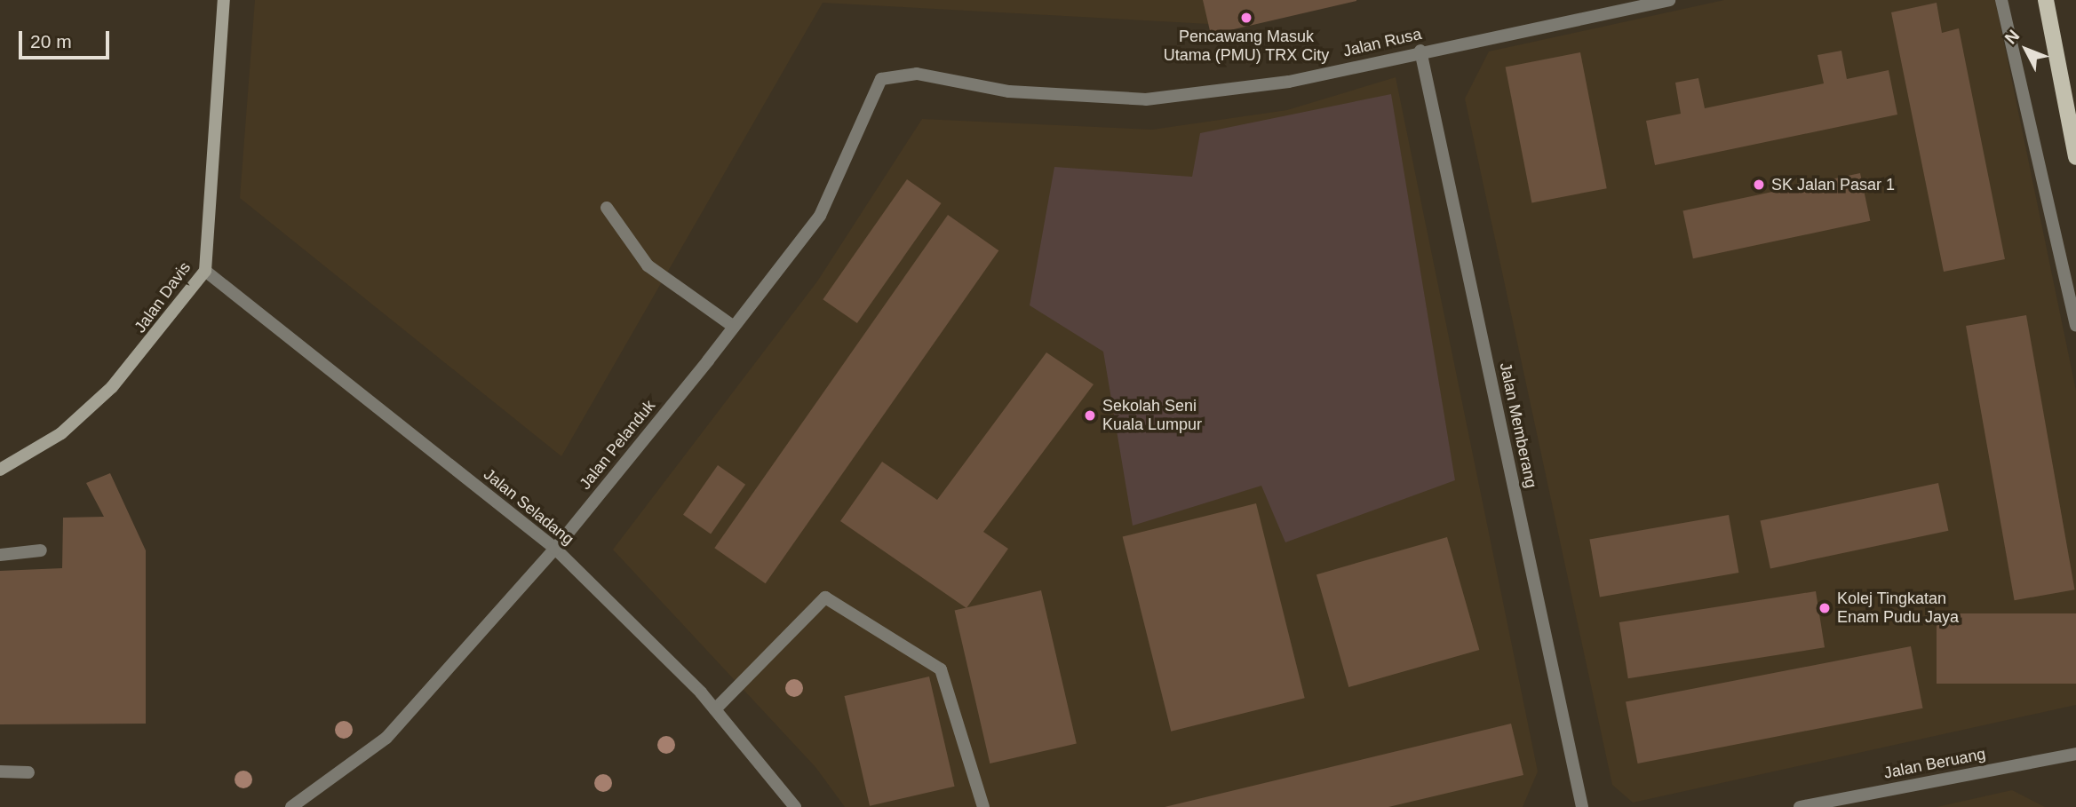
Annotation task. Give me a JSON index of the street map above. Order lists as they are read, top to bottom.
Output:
{
  "streets": {
    "main road": ["Jalan Davis"],
    "street": [
      "Jalan Rusa",
      "Jalan Memberang",
      "Jalan Pelanduk",
      "Jalan Seladang",
      "Jalan Beruang"
    ]
  },
  "crossings": [
    ["Jalan Rusa", "Jalan Memberang"],
    ["Jalan Rusa", "Jalan Pelanduk"],
    ["Jalan Davis", "Jalan Seladang"],
    ["Jalan Pelanduk", "Jalan Seladang"]
  ],
  "places": [
    "Pencawang Masuk Utama (PMU) TRX City",
    "SK Jalan Pasar 1",
    "Sekolah Seni Kuala Lumpur",
    "Kolej Tingkatan Enam Pudu Jaya"
  ],
  "scale_bar": "20 m",
  "north": "top left"
}
